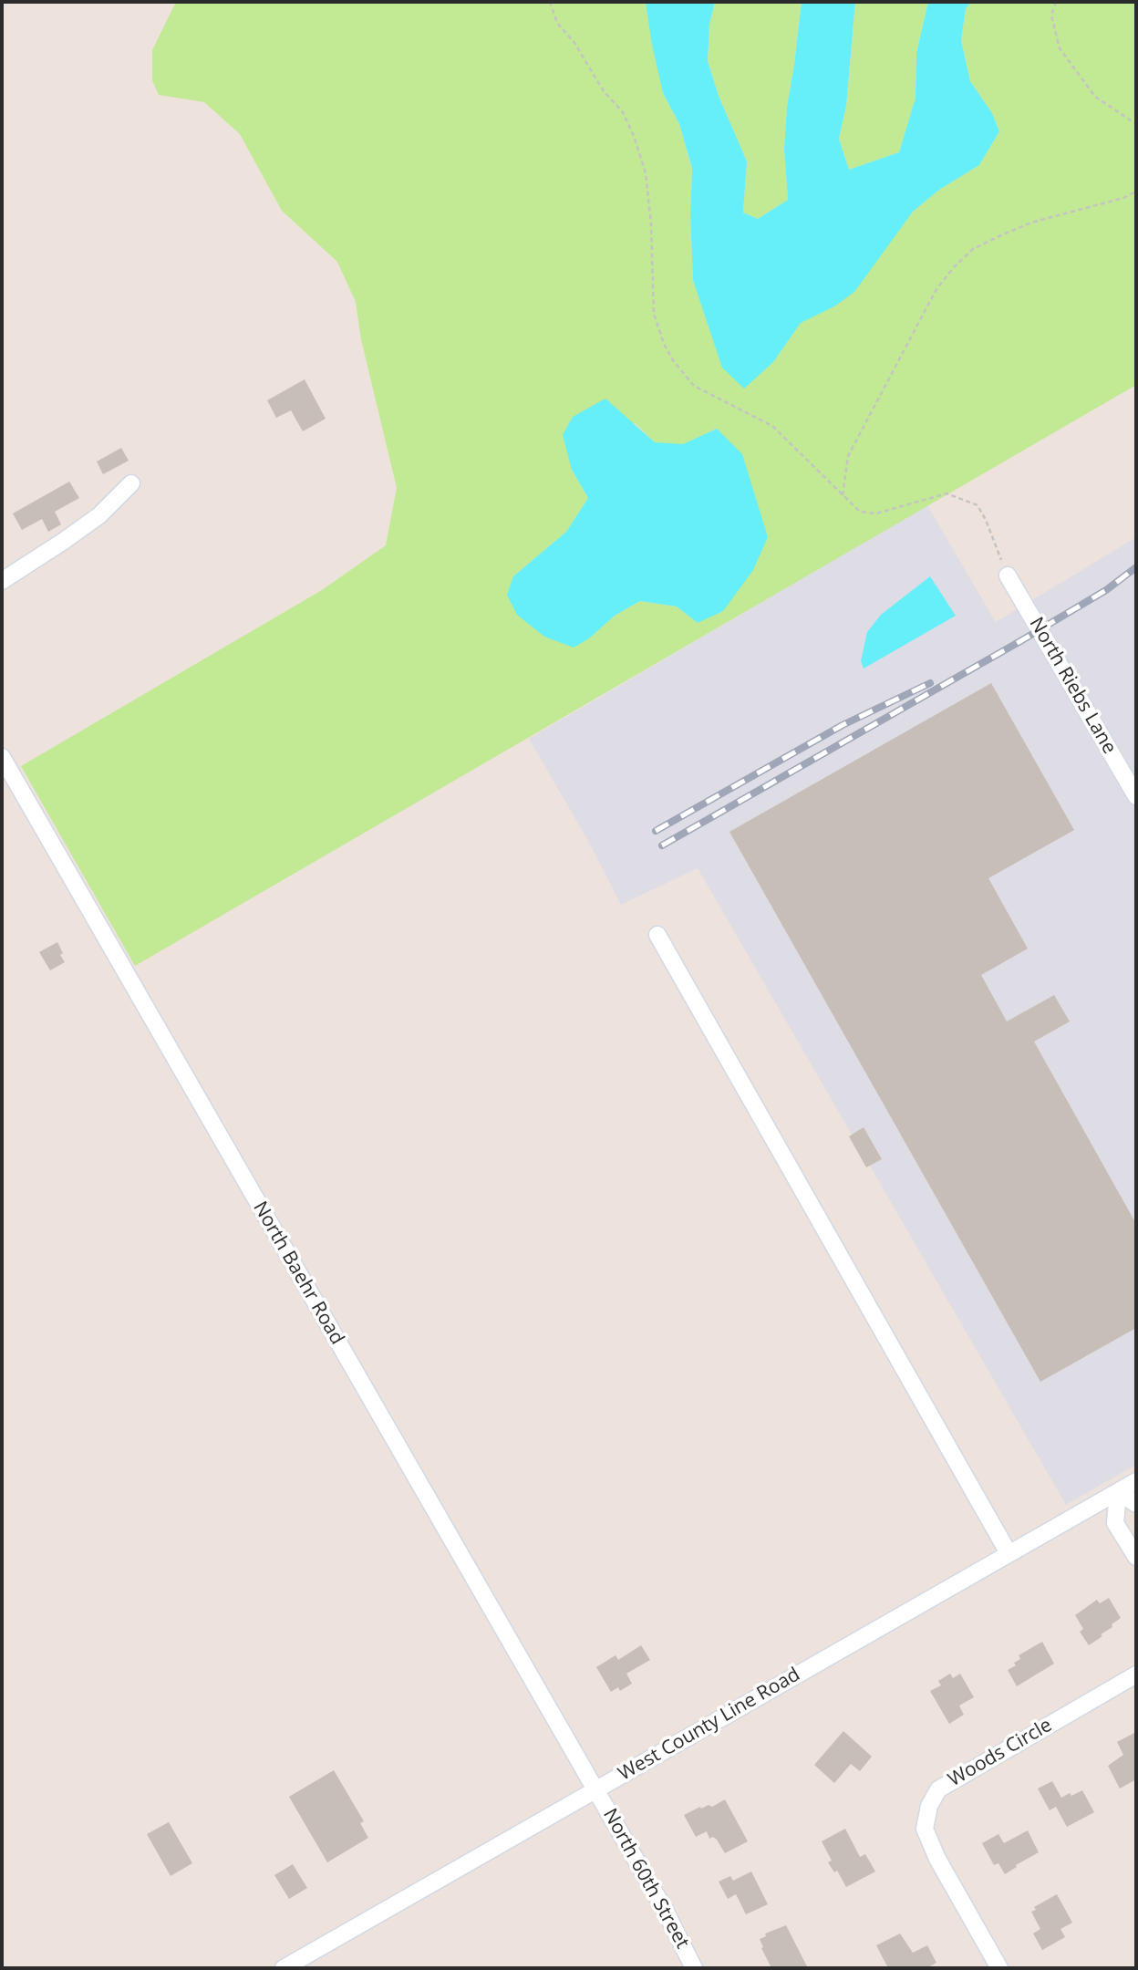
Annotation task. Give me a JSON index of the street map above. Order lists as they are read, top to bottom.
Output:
{
  "streets": {
    "street": [
      "North Riebs Lane",
      "North Baehr Road",
      "West County Line Road",
      "Woods Circle",
      "North 60th Street"
    ]
  },
  "crossings": [
    ["North Baehr Road", "West County Line Road"],
    ["North Baehr Road", "North 60th Street"],
    ["West County Line Road", "North 60th Street"]
  ]
}
